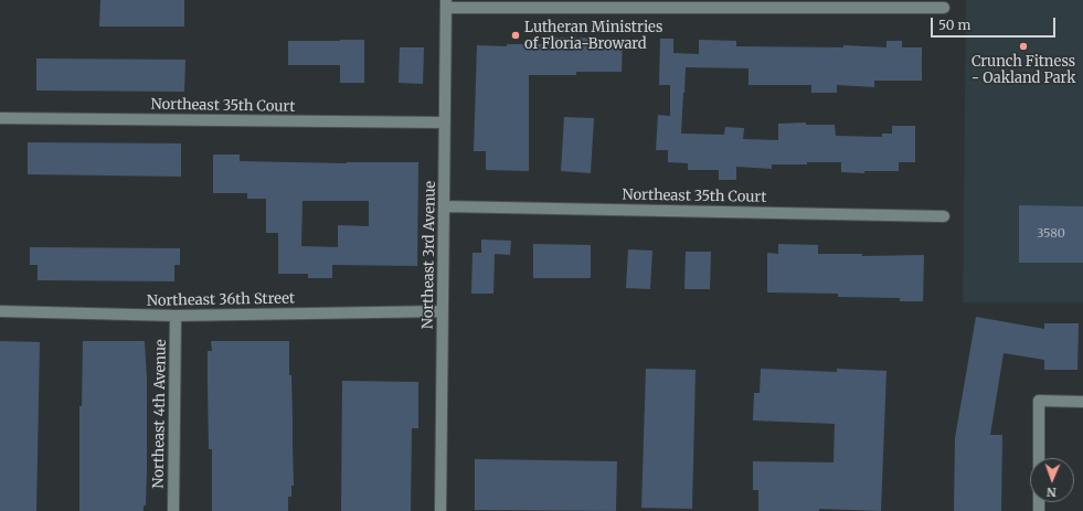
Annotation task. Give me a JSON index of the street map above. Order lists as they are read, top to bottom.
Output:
{
  "streets": {
    "street": [
      "Northeast 35th Court",
      "Northeast 3rd Avenue",
      "Northeast 36th Street",
      "Northeast 4th Avenue"
    ]
  },
  "crossings": [
    ["Northeast 35th Court", "Northeast 3rd Avenue"],
    ["Northeast 3rd Avenue", "Northeast 36th Street"],
    ["Northeast 36th Street", "Northeast 4th Avenue"]
  ],
  "places": ["Lutheran Ministries of Floria-Broward", "Crunch Fitness - Oakland Park"],
  "house_numbers": ["3580"],
  "scale_bar": "50 m",
  "north": "bottom"
}
